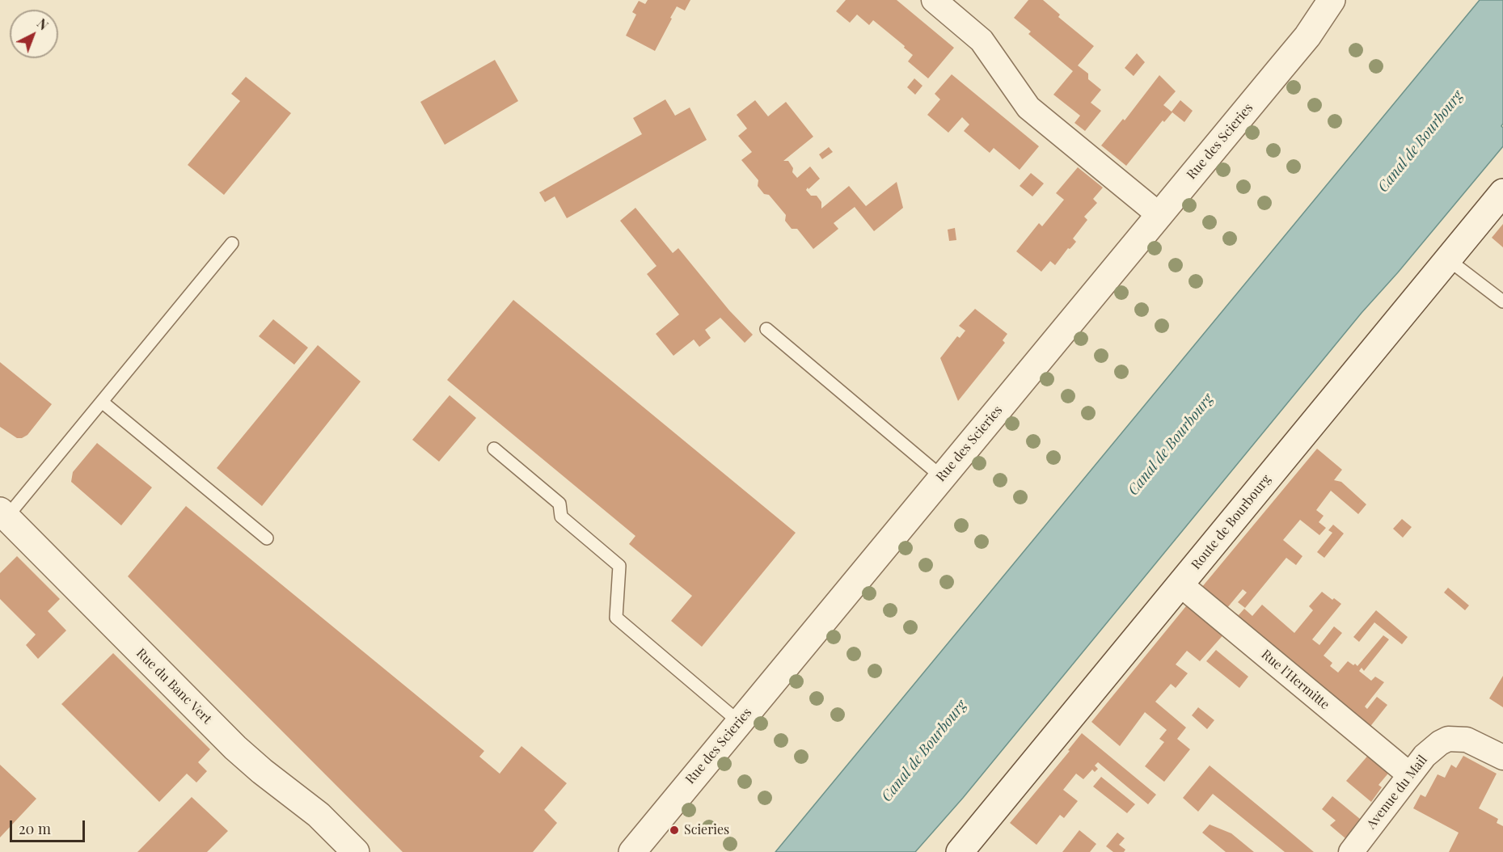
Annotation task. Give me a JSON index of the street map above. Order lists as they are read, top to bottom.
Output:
{
  "streets": {
    "street": [
      "Rue des Scieries",
      "Route de Bourbourg",
      "Rue l'Hermitte",
      "Rue du Banc Vert",
      "Avenue du Mail"
    ]
  },
  "crossings": [
    ["Route de Bourbourg", "Rue l'Hermitte"],
    ["Rue l'Hermitte", "Avenue du Mail"]
  ],
  "water": ["Canal de Bourbourg"],
  "places": ["Scieries"],
  "scale_bar": "20 m",
  "north": "top right"
}
